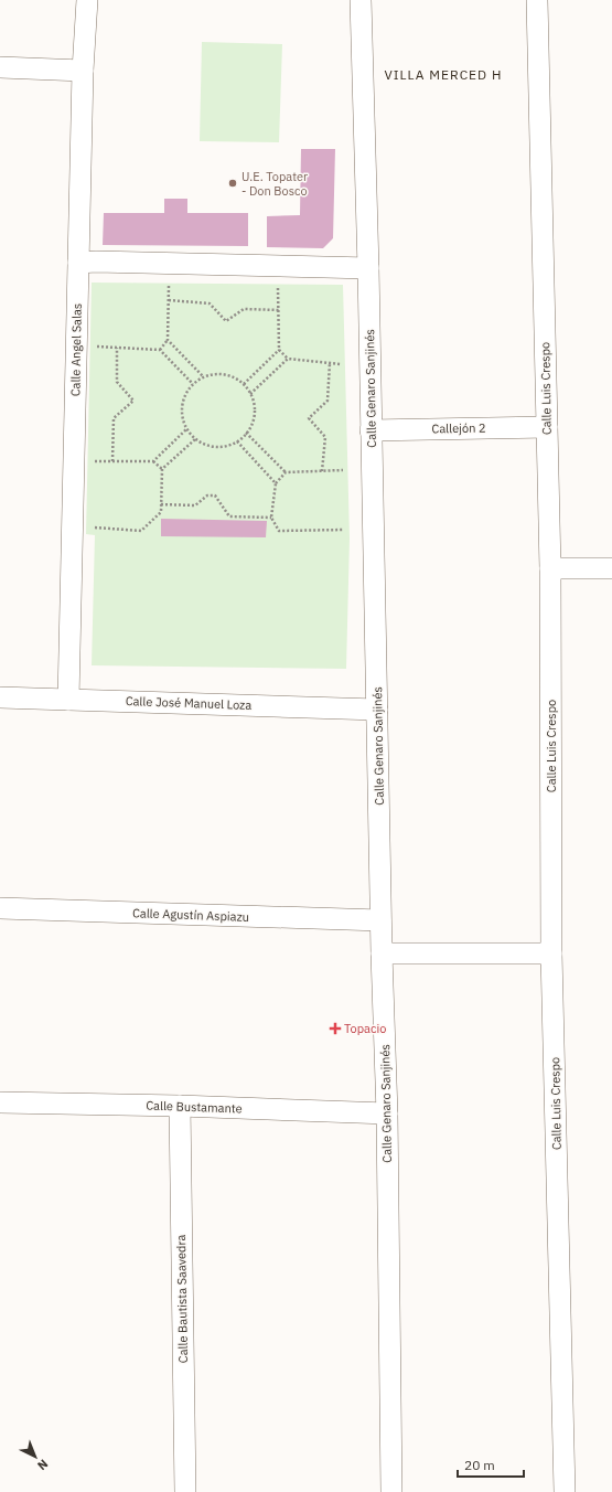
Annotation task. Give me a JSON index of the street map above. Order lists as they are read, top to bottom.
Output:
{
  "streets": {
    "street": [
      "Calle Angel Salas",
      "Calle Genaro Sanjinés",
      "Calle Luis Crespo",
      "Callejón 2",
      "Calle José Manuel Loza",
      "Calle Agustín Aspiazu",
      "Calle Bustamante",
      "Calle Bautista Saavedra"
    ]
  },
  "crossings": [
    ["Calle Angel Salas", "Calle José Manuel Loza"],
    ["Calle Genaro Sanjinés", "Callejón 2"],
    ["Calle Genaro Sanjinés", "Calle José Manuel Loza"],
    ["Calle Genaro Sanjinés", "Calle Agustín Aspiazu"],
    ["Calle Genaro Sanjinés", "Calle Bustamante"],
    ["Calle Luis Crespo", "Callejón 2"],
    ["Calle Bustamante", "Calle Bautista Saavedra"]
  ],
  "districts": ["VILLA MERCED H"],
  "places": {
    "other": ["U.E. Topater - Don Bosco"],
    "health": ["Topacio"]
  },
  "scale_bar": "20 m",
  "north": "bottom right"
}
